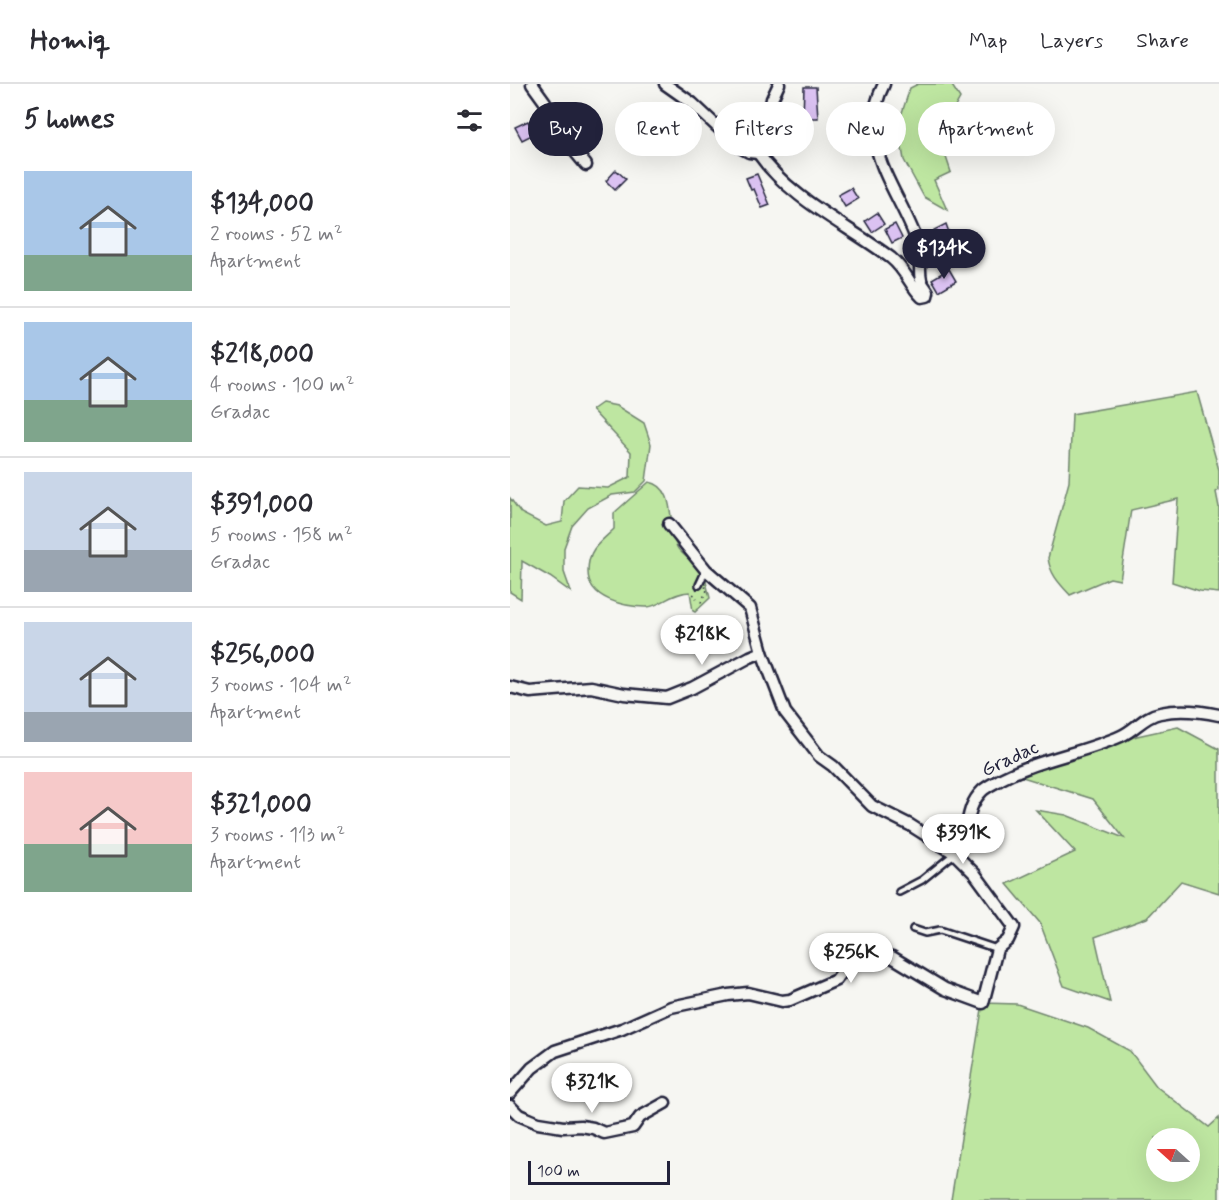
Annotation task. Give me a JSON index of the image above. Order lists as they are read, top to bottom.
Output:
{
  "streets": {
    "street": ["Gradac"]
  },
  "scale_bar": "100 m",
  "north": "left",
  "page": {
    "header": "Homiq",
    "nav": ["Map", "Layers", "Share"],
    "heading": "5 homes",
    "chip": [
      "Buy",
      "Rent",
      "Filters",
      "New",
      "Apartment"
    ],
    "list": [
      {
        "name": "$134,000",
        "note": "2 rooms · 52 m² · Apartment"
      },
      {
        "name": "$218,000",
        "note": "4 rooms · 100 m² · Gradac"
      },
      {
        "name": "$391,000",
        "note": "5 rooms · 158 m² · Gradac"
      },
      {
        "name": "$256,000",
        "note": "3 rooms · 104 m² · Apartment"
      },
      {
        "name": "$321,000",
        "note": "3 rooms · 113 m² · Apartment"
      }
    ],
    "price": [
      "$134K",
      "$218K",
      "$391K",
      "$256K",
      "$321K"
    ],
    "scale": "100 m"
  }
}
